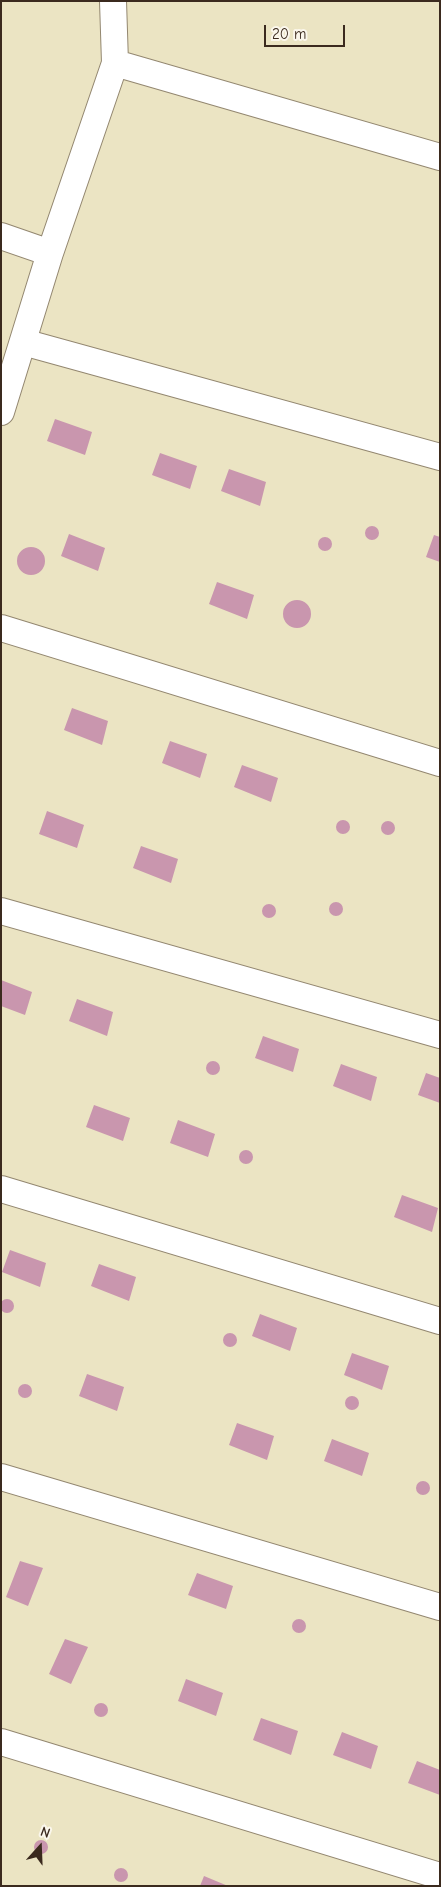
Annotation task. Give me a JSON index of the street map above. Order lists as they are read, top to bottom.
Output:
{
  "scale_bar": "20 m",
  "north": "top"
}
